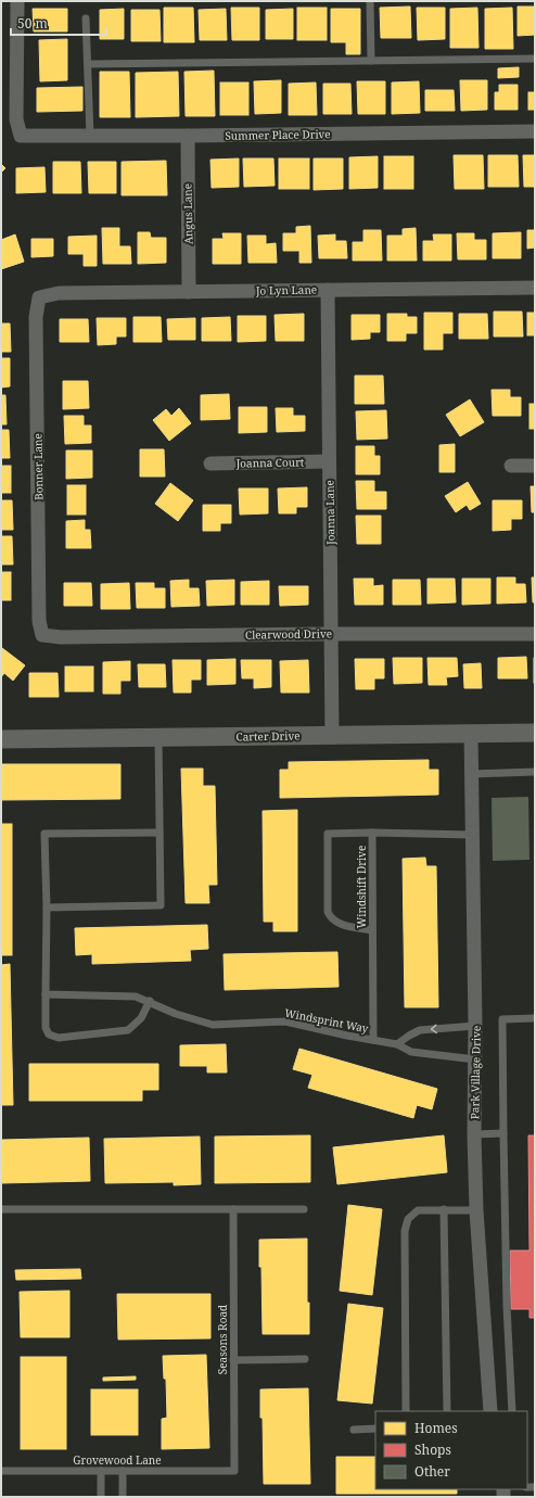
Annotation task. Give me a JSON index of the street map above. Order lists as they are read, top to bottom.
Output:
{
  "streets": {
    "street": [
      "Summer Place Drive",
      "Angus Lane",
      "Jo Lyn Lane",
      "Joanna Court",
      "Bonner Lane",
      "Joanna Lane",
      "Clearwood Drive",
      "Carter Drive",
      "Park Village Drive"
    ],
    "lane": [
      "Windshift Drive",
      "Windsprint Way",
      "Seasons Road",
      "Grovewood Lane"
    ]
  },
  "crossings": [
    ["Summer Place Drive", "Angus Lane"],
    ["Angus Lane", "Jo Lyn Lane"],
    ["Jo Lyn Lane", "Bonner Lane"],
    ["Jo Lyn Lane", "Joanna Lane"],
    ["Joanna Court", "Joanna Lane"],
    ["Bonner Lane", "Clearwood Drive"],
    ["Joanna Lane", "Clearwood Drive"],
    ["Joanna Lane", "Carter Drive"],
    ["Carter Drive", "Park Village Drive"],
    ["Windshift Drive", "Windsprint Way"],
    ["Windshift Drive", "Park Village Drive"],
    ["Windsprint Way", "Park Village Drive"],
    ["Seasons Road", "Grovewood Lane"]
  ],
  "legend": ["Homes", "Shops", "Other"],
  "scale_bar": "50 m"
}
